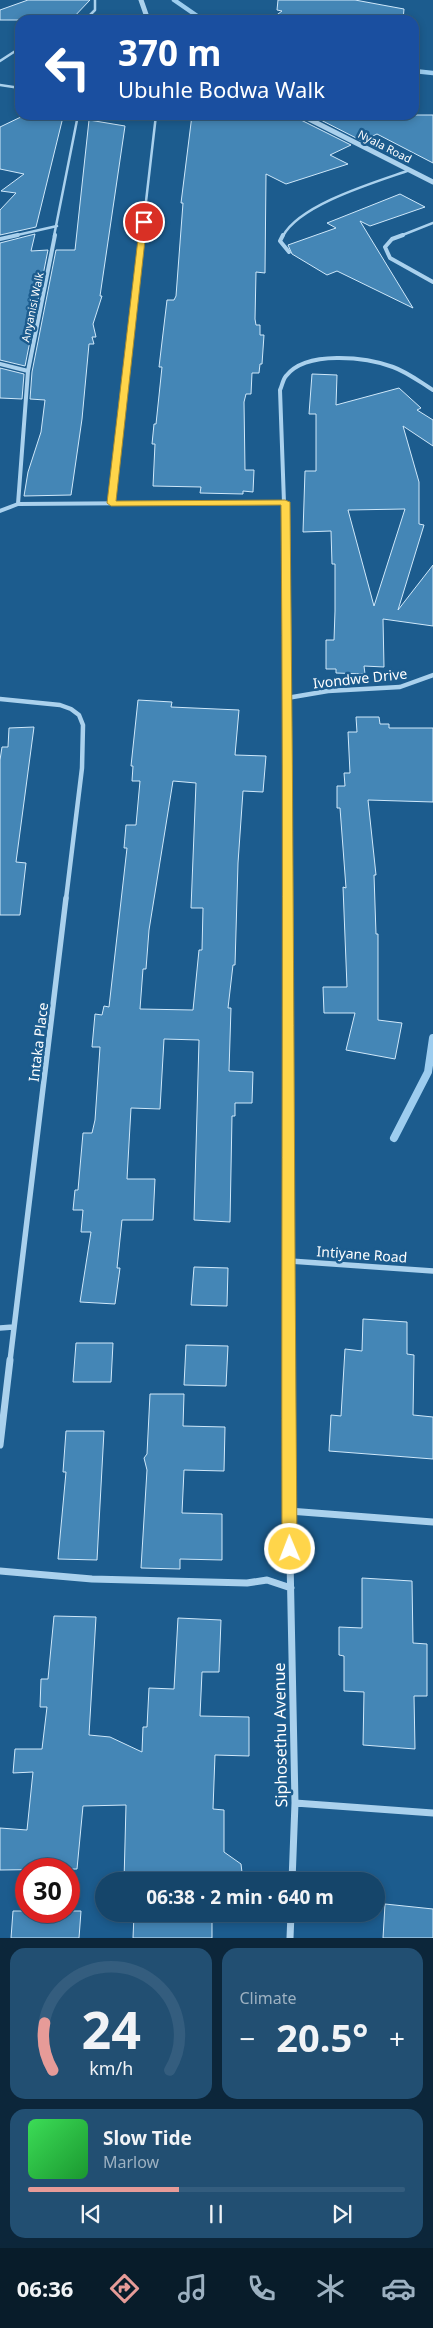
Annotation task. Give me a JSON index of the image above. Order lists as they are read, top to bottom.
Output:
{
  "streets": {
    "street": [
      "Nyala Road",
      "Anyanisi Walk",
      "Ivondwe Drive",
      "Intaka Place",
      "Intiyane Road",
      "Siphosethu Avenue"
    ]
  },
  "crossings": [
    ["Ivondwe Drive", "Siphosethu Avenue"],
    ["Intiyane Road", "Siphosethu Avenue"]
  ],
  "page": {
    "turn": ["370 m", "Ubuhle Bodwa Walk"],
    "limit": "30",
    "trip": "06:38 · 2 min · 640 m",
    "tile": "Climate",
    "heat": ["−", "20.5°", "+"],
    "song": ["Slow Tide", "Marlow"],
    "tabs": "06:36",
    "gauge": ["24", "km/h"]
  }
}
